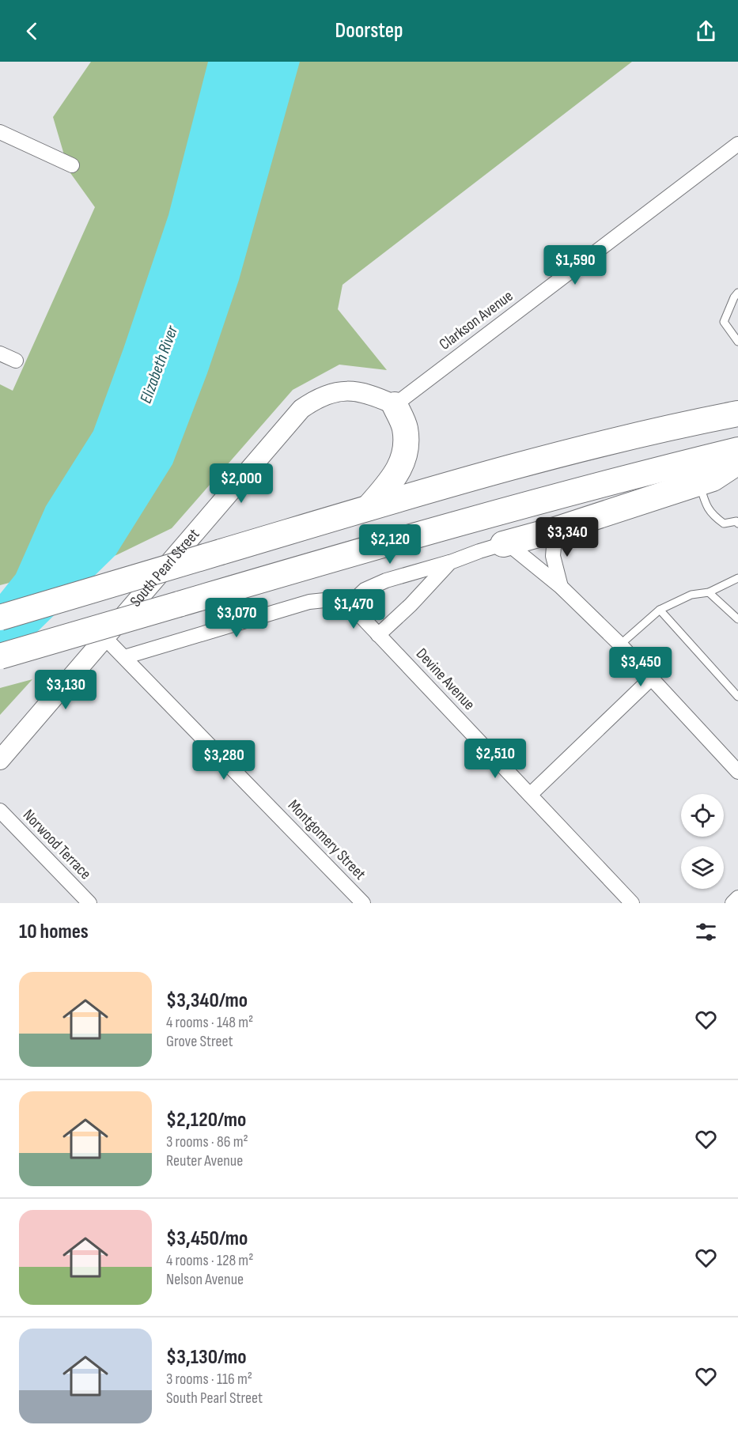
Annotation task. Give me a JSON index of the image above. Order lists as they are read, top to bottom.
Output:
{
  "streets": {
    "street": [
      "Clarkson Avenue",
      "South Pearl Street",
      "Devine Avenue",
      "Montgomery Street",
      "Norwood Terrace"
    ]
  },
  "crossings": [
    ["Clarkson Avenue", "South Pearl Street"],
    ["South Pearl Street", "Montgomery Street"]
  ],
  "water": ["Elizabeth River"],
  "page": {
    "header": "Doorstep",
    "price": [
      "$1,590",
      "$2,000",
      "$3,340",
      "$2,120",
      "$1,470",
      "$3,070",
      "$3,450",
      "$3,130",
      "$2,510",
      "$3,280"
    ],
    "heading": "10 homes",
    "list": [
      {
        "name": "$3,340/mo",
        "note": "4 rooms · 148 m² · Grove Street"
      },
      {
        "name": "$2,120/mo",
        "note": "3 rooms · 86 m² · Reuter Avenue"
      },
      {
        "name": "$3,450/mo",
        "note": "4 rooms · 128 m² · Nelson Avenue"
      },
      {
        "name": "$3,130/mo",
        "note": "3 rooms · 116 m² · South Pearl Street"
      }
    ]
  }
}
